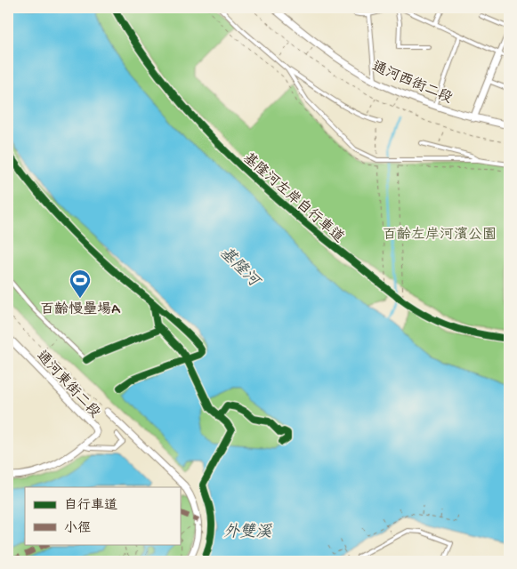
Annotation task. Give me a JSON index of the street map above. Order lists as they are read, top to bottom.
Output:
{
  "streets": {
    "street": ["通河西街二段", "通河東街二段"],
    "cycle path": ["基隆河左岸自行車道"]
  },
  "water": ["基隆河", "外雙溪"],
  "parks": ["百齡左岸河濱公園"],
  "places": {
    "sports": ["百齡慢壘場A"]
  },
  "legend": ["自行車道", "小徑"]
}
